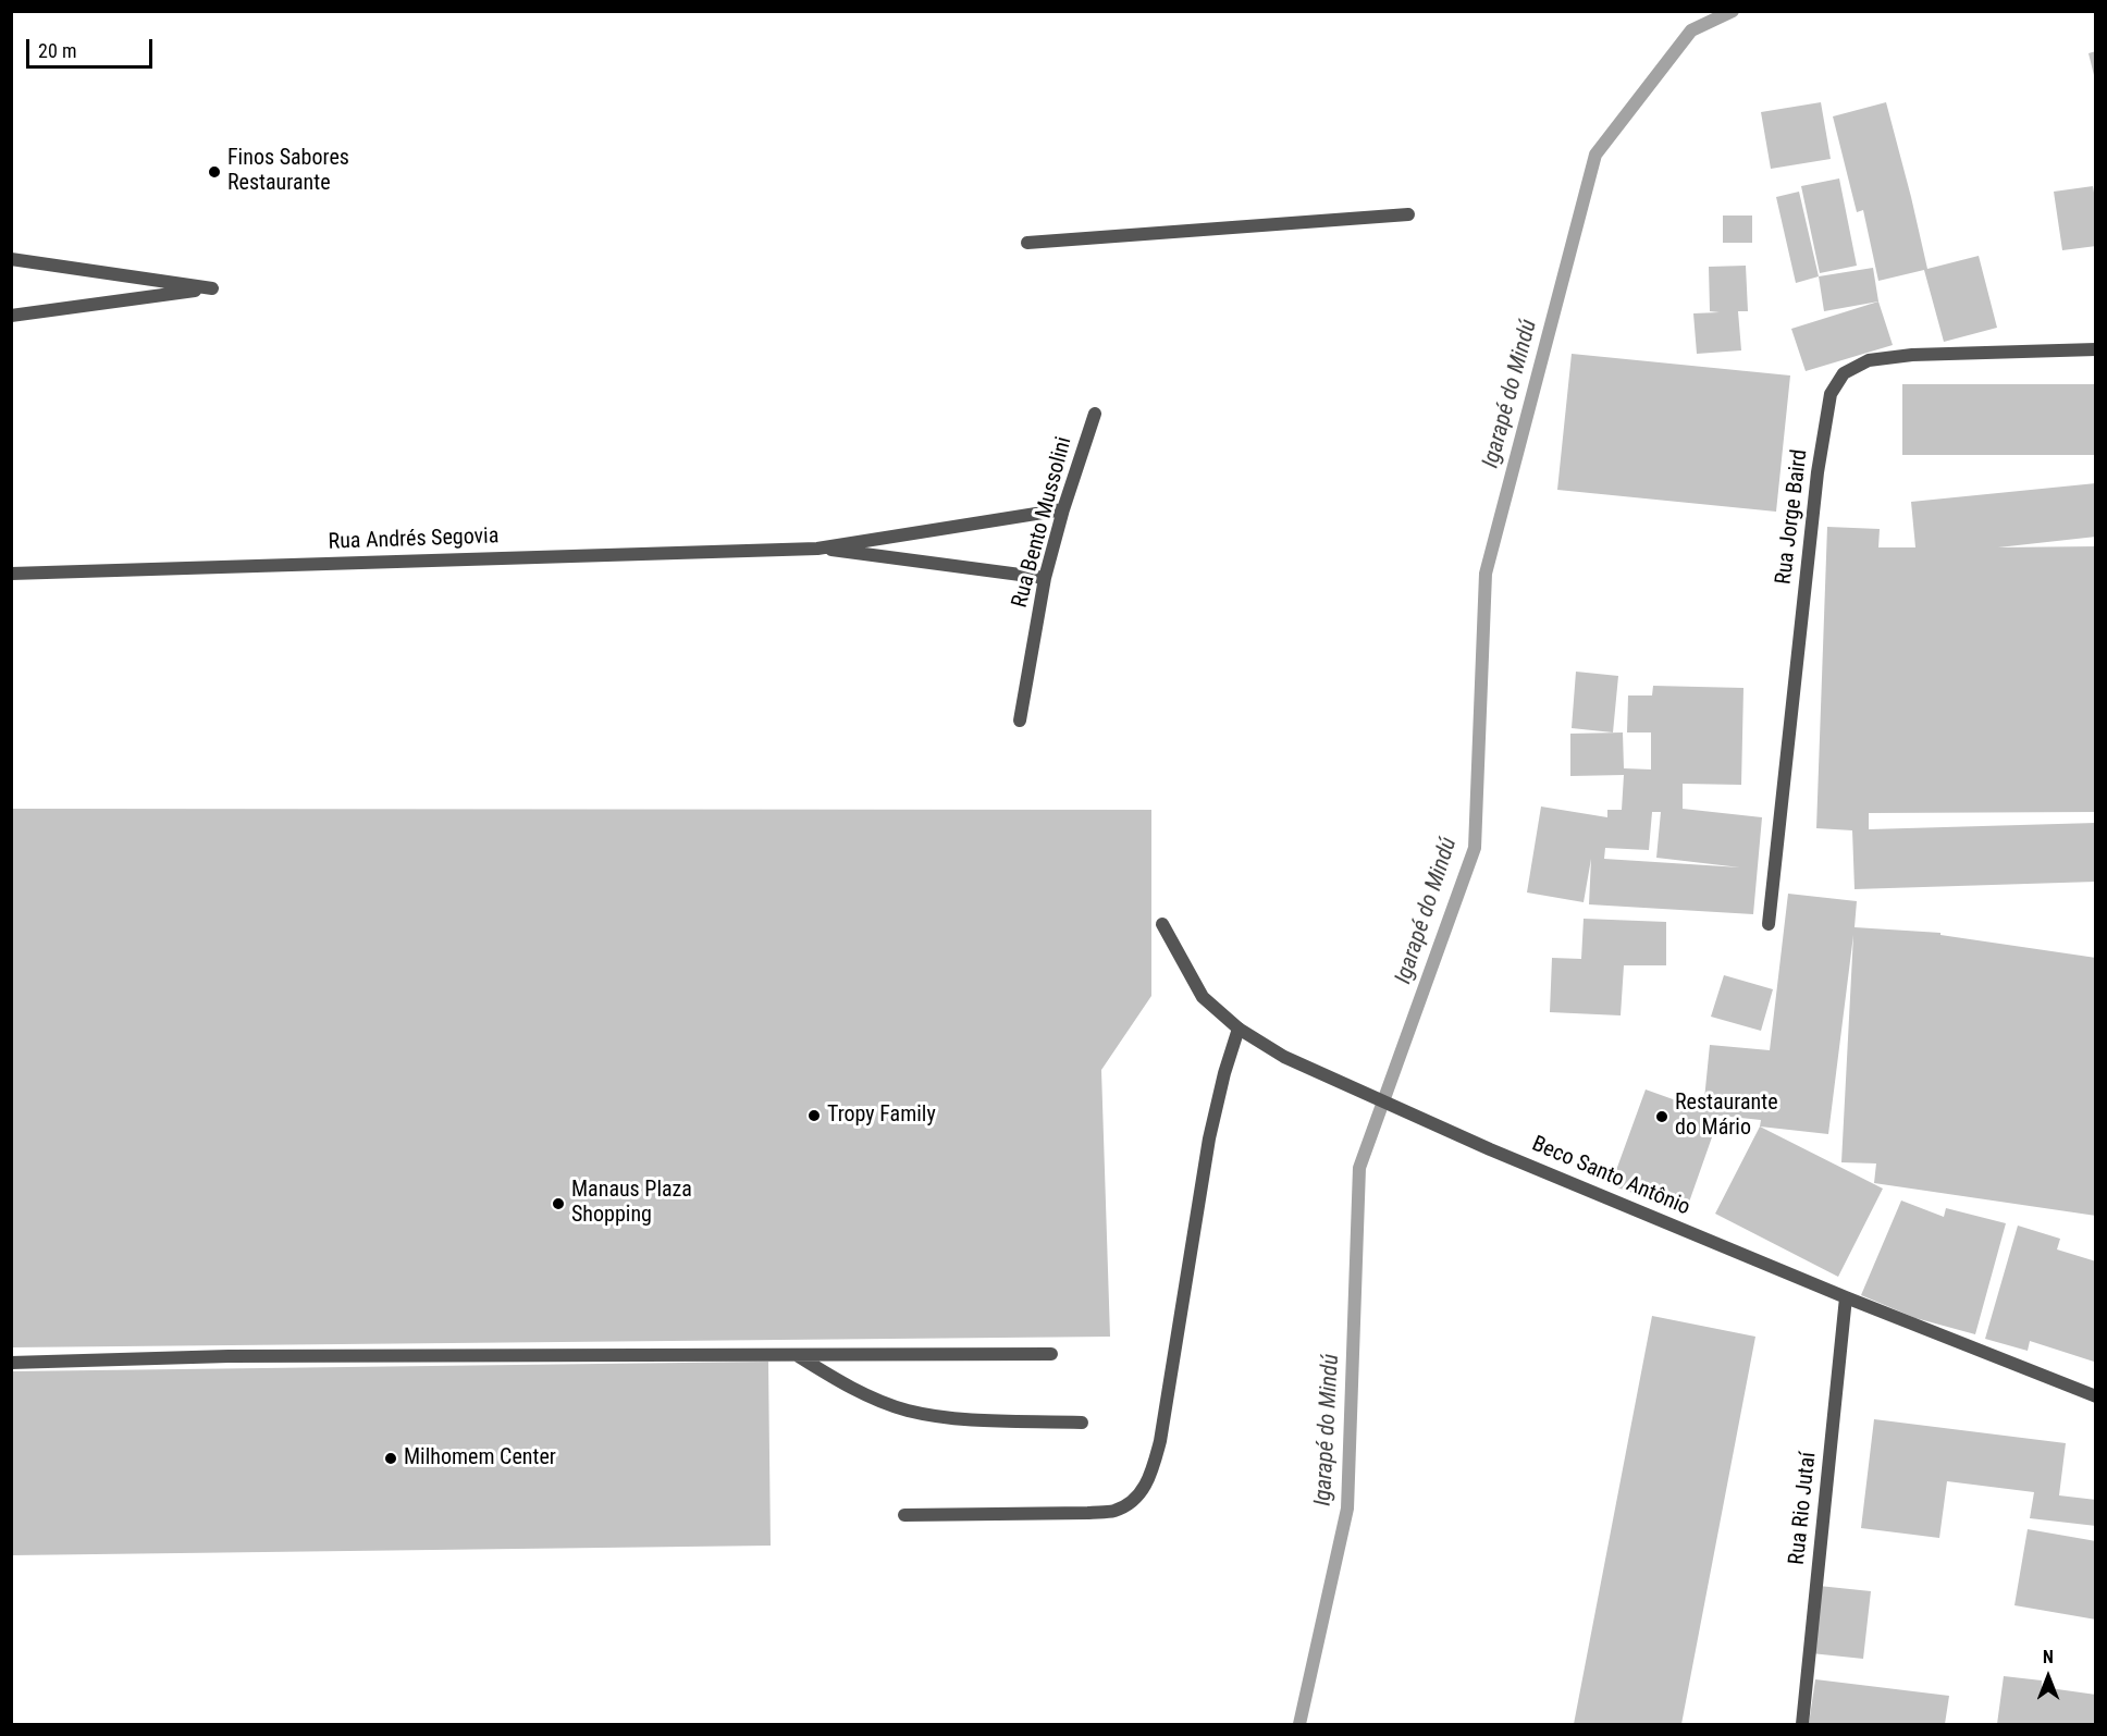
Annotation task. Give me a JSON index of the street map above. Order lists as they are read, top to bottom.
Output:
{
  "streets": {
    "street": [
      "Rua Jorge Baird",
      "Rua Bento Mussolini",
      "Rua Andrés Segovia",
      "Beco Santo Antônio",
      "Rua Rio Jutaí"
    ]
  },
  "crossings": [
    ["Rua Bento Mussolini", "Rua Andrés Segovia"],
    ["Beco Santo Antônio", "Rua Rio Jutaí"]
  ],
  "water": ["Igarapé do Mindú"],
  "places": [
    "Finos Sabores Restaurante",
    "Tropy Family",
    "Restaurante do Mário",
    "Manaus Plaza Shopping",
    "Milhomem Center"
  ],
  "scale_bar": "20 m",
  "north": "top"
}
